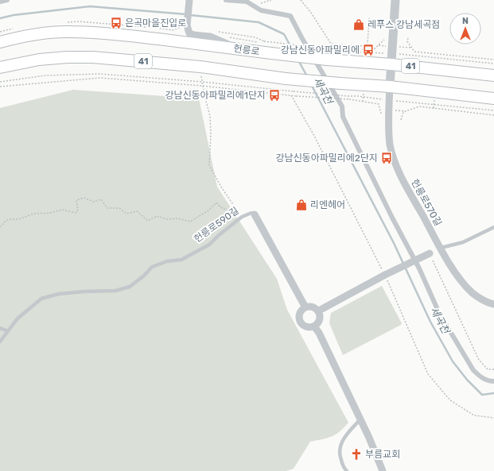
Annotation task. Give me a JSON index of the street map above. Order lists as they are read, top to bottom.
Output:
{
  "streets": {
    "main road": ["헌릉로", "41"],
    "street": ["헌릉로570길", "헌릉로590길"]
  },
  "crossings": [
    ["41", "헌릉로570길"]
  ],
  "water": ["세곡천"],
  "places": {
    "bus stop": [
      "은곡마을진입로",
      "강남신동아파밀리에",
      "강남신동아파밀리에1단지",
      "강남신동아파밀리에2단지"
    ],
    "shop": ["레푸스 강남세곡점", "리엔헤어"],
    "church": ["부름교회"]
  },
  "north": "top"
}
